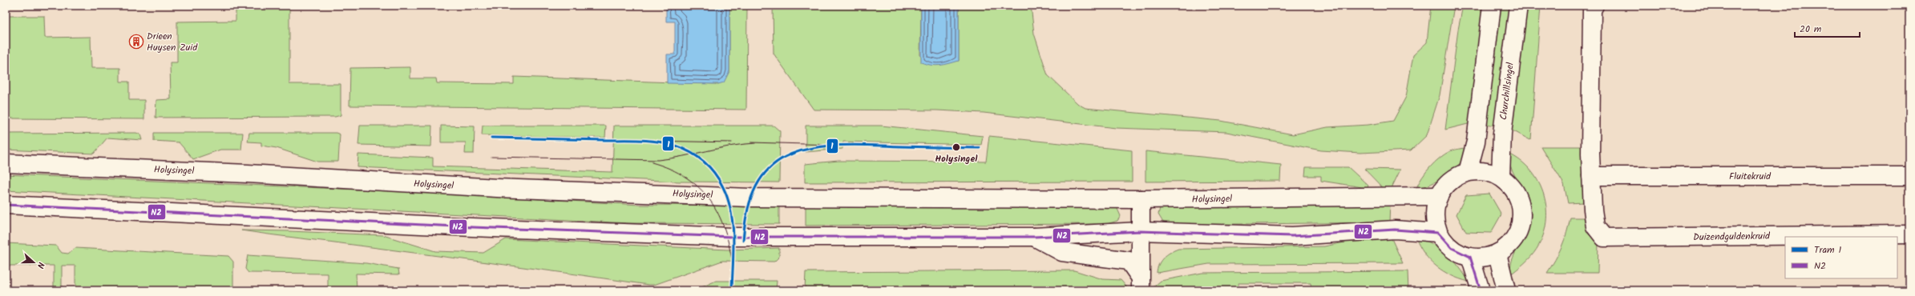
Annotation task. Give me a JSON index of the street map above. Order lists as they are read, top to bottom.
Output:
{
  "streets": {
    "street": [
      "Churchillsingel",
      "Holysingel",
      "Fluitekruid",
      "Duizendguldenkruid"
    ]
  },
  "crossings": [
    ["Churchillsingel", "Holysingel"],
    ["Fluitekruid", "Duizendguldenkruid"]
  ],
  "places": {
    "building": ["Drieen Huysen Zuid"],
    "other": ["Holysingel"]
  },
  "lines": ["tram line 1", "transit line N2"],
  "legend": ["Tram 1", "N2"],
  "scale_bar": "20 m",
  "north": "right"
}
